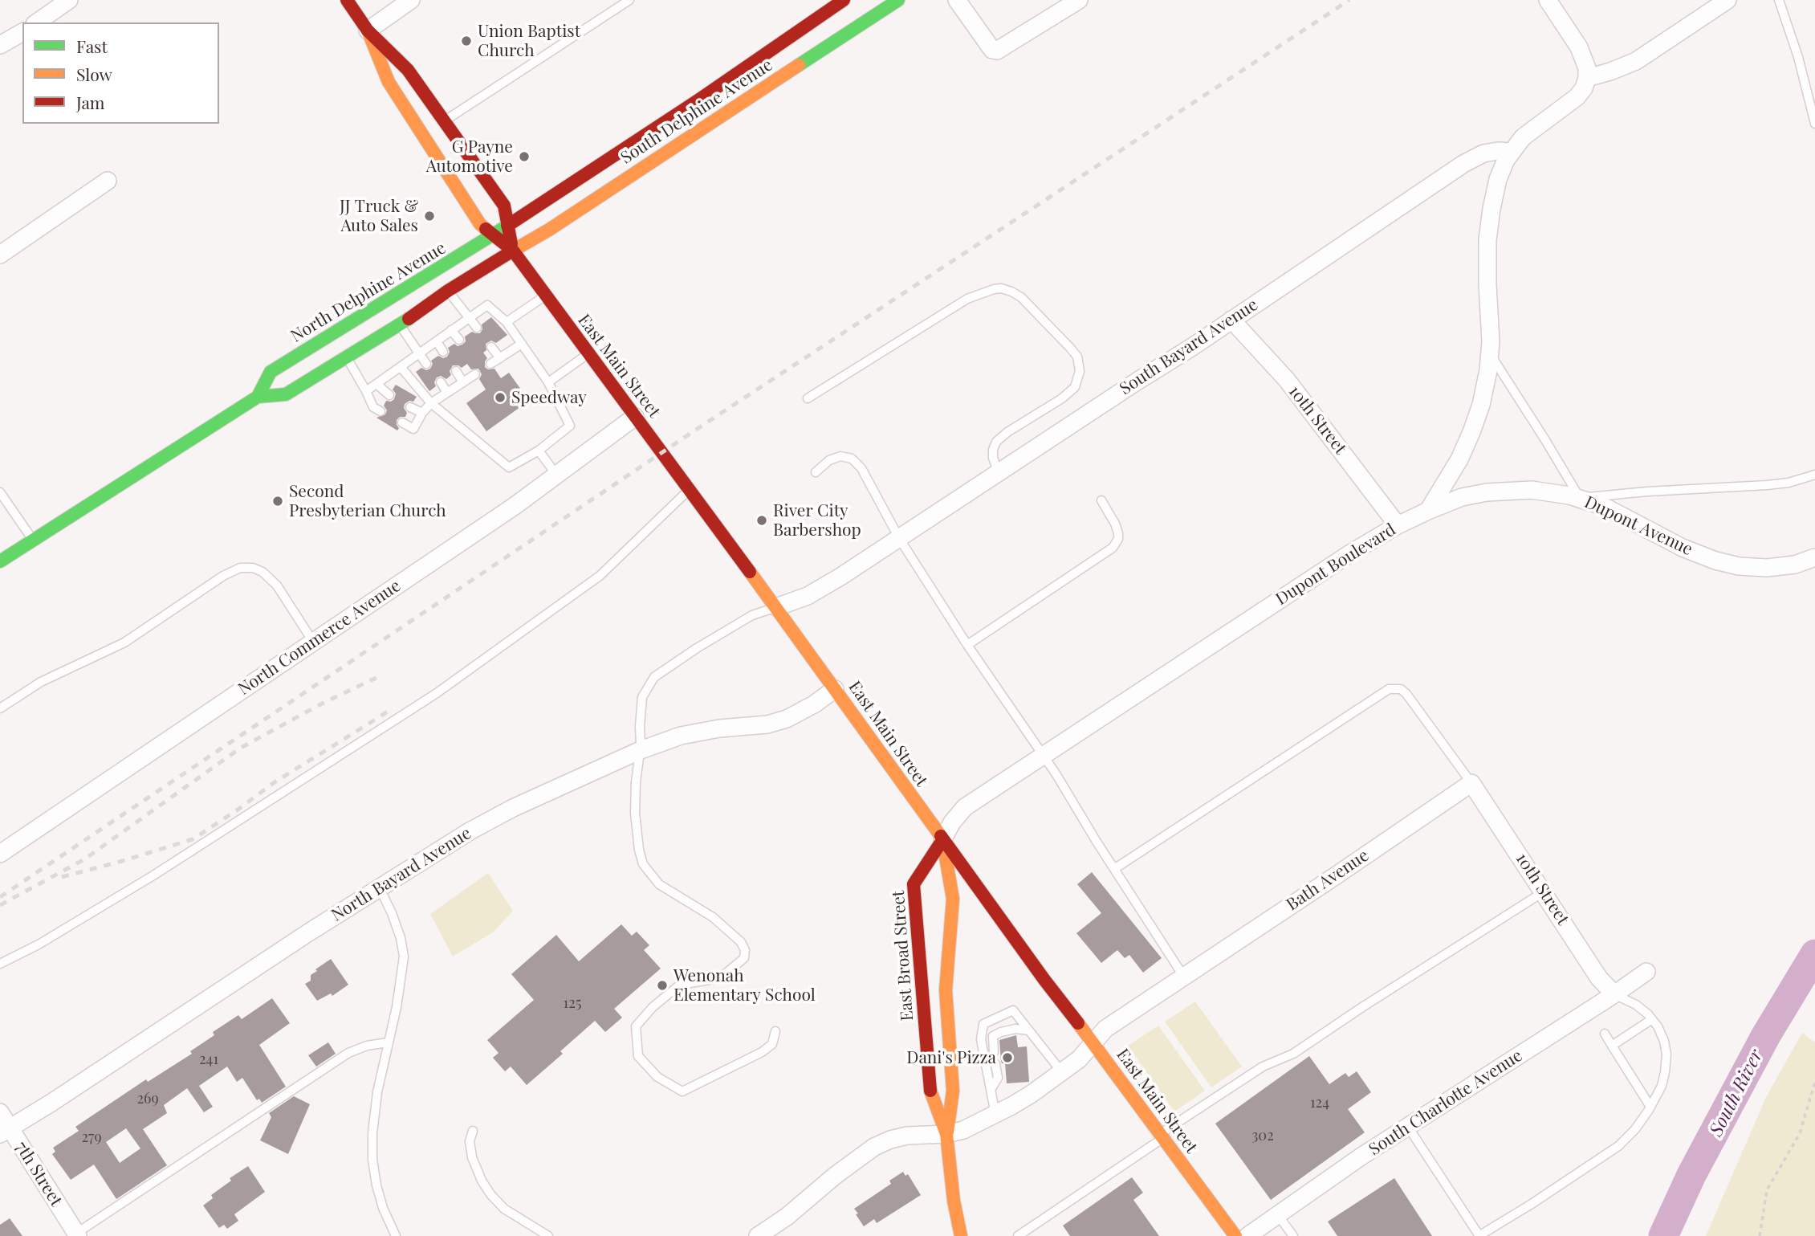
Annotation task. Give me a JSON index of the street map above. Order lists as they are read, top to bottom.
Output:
{
  "streets": {
    "main road": [
      "South Delphine Avenue",
      "North Delphine Avenue",
      "East Main Street",
      "East Broad Street"
    ],
    "street": [
      "South Bayard Avenue",
      "10th Street",
      "Dupont Avenue",
      "Dupont Boulevard",
      "North Commerce Avenue",
      "North Bayard Avenue",
      "Bath Avenue",
      "South Charlotte Avenue",
      "7th Street"
    ]
  },
  "crossings": [
    ["South Delphine Avenue", "North Delphine Avenue"],
    ["South Delphine Avenue", "East Main Street"],
    ["North Delphine Avenue", "East Main Street"],
    ["South Bayard Avenue", "East Main Street"],
    ["South Bayard Avenue", "10th Street"],
    ["East Main Street", "Dupont Boulevard"],
    ["East Main Street", "North Commerce Avenue"],
    ["East Main Street", "North Bayard Avenue"],
    ["East Main Street", "Bath Avenue"],
    ["East Main Street", "East Broad Street"],
    ["10th Street", "Dupont Boulevard"],
    ["10th Street", "Bath Avenue"],
    ["10th Street", "South Charlotte Avenue"],
    ["Dupont Avenue", "Dupont Boulevard"],
    ["Dupont Boulevard", "East Broad Street"],
    ["North Bayard Avenue", "7th Street"],
    ["Bath Avenue", "East Broad Street"]
  ],
  "water": ["South River"],
  "places": [
    "Union Baptist Church",
    "G Payne Automotive",
    "JJ Truck & Auto Sales",
    "Speedway",
    "Second Presbyterian Church",
    "River City Barbershop",
    "Wenonah Elementary School",
    "Dani's Pizza"
  ],
  "house_numbers": [
    "125",
    "241",
    "269",
    "124",
    "302",
    "279"
  ],
  "legend": ["Fast", "Slow", "Jam"]
}
